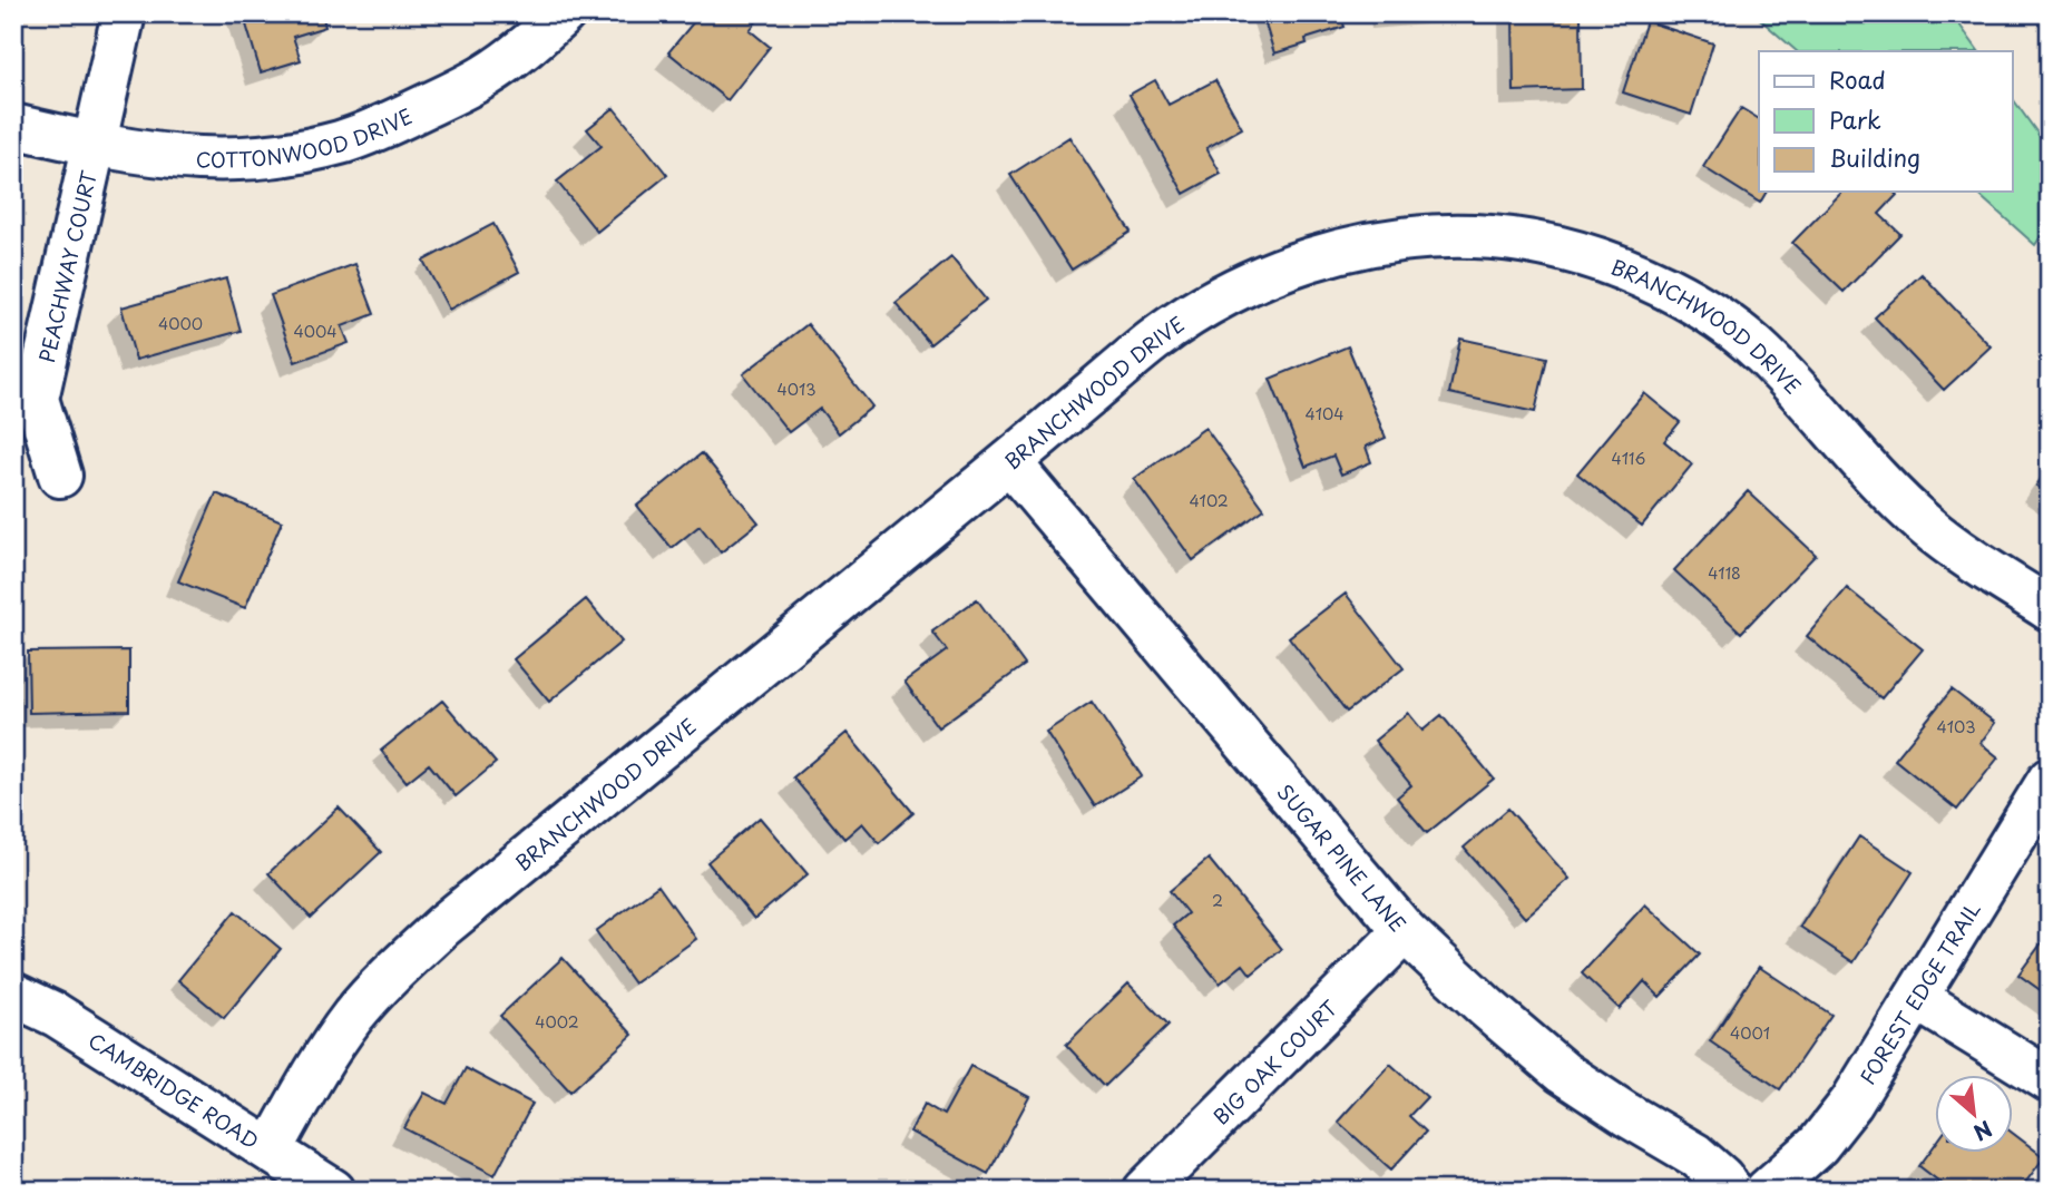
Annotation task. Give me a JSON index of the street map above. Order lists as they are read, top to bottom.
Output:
{
  "streets": {
    "street": [
      "COTTONWOOD DRIVE",
      "PEACHWAY COURT",
      "BRANCHWOOD DRIVE",
      "SUGAR PINE LANE",
      "FOREST EDGE TRAIL",
      "BIG OAK COURT",
      "CAMBRIDGE ROAD"
    ]
  },
  "crossings": [
    ["COTTONWOOD DRIVE", "PEACHWAY COURT"],
    ["BRANCHWOOD DRIVE", "SUGAR PINE LANE"],
    ["BRANCHWOOD DRIVE", "CAMBRIDGE ROAD"],
    ["SUGAR PINE LANE", "BIG OAK COURT"]
  ],
  "house_numbers": [
    "4000",
    "4004",
    "4013",
    "4104",
    "4116",
    "4102",
    "4118",
    "4103",
    "2",
    "4002",
    "4001"
  ],
  "legend": ["Road", "Park", "Building"],
  "north": "bottom right"
}
